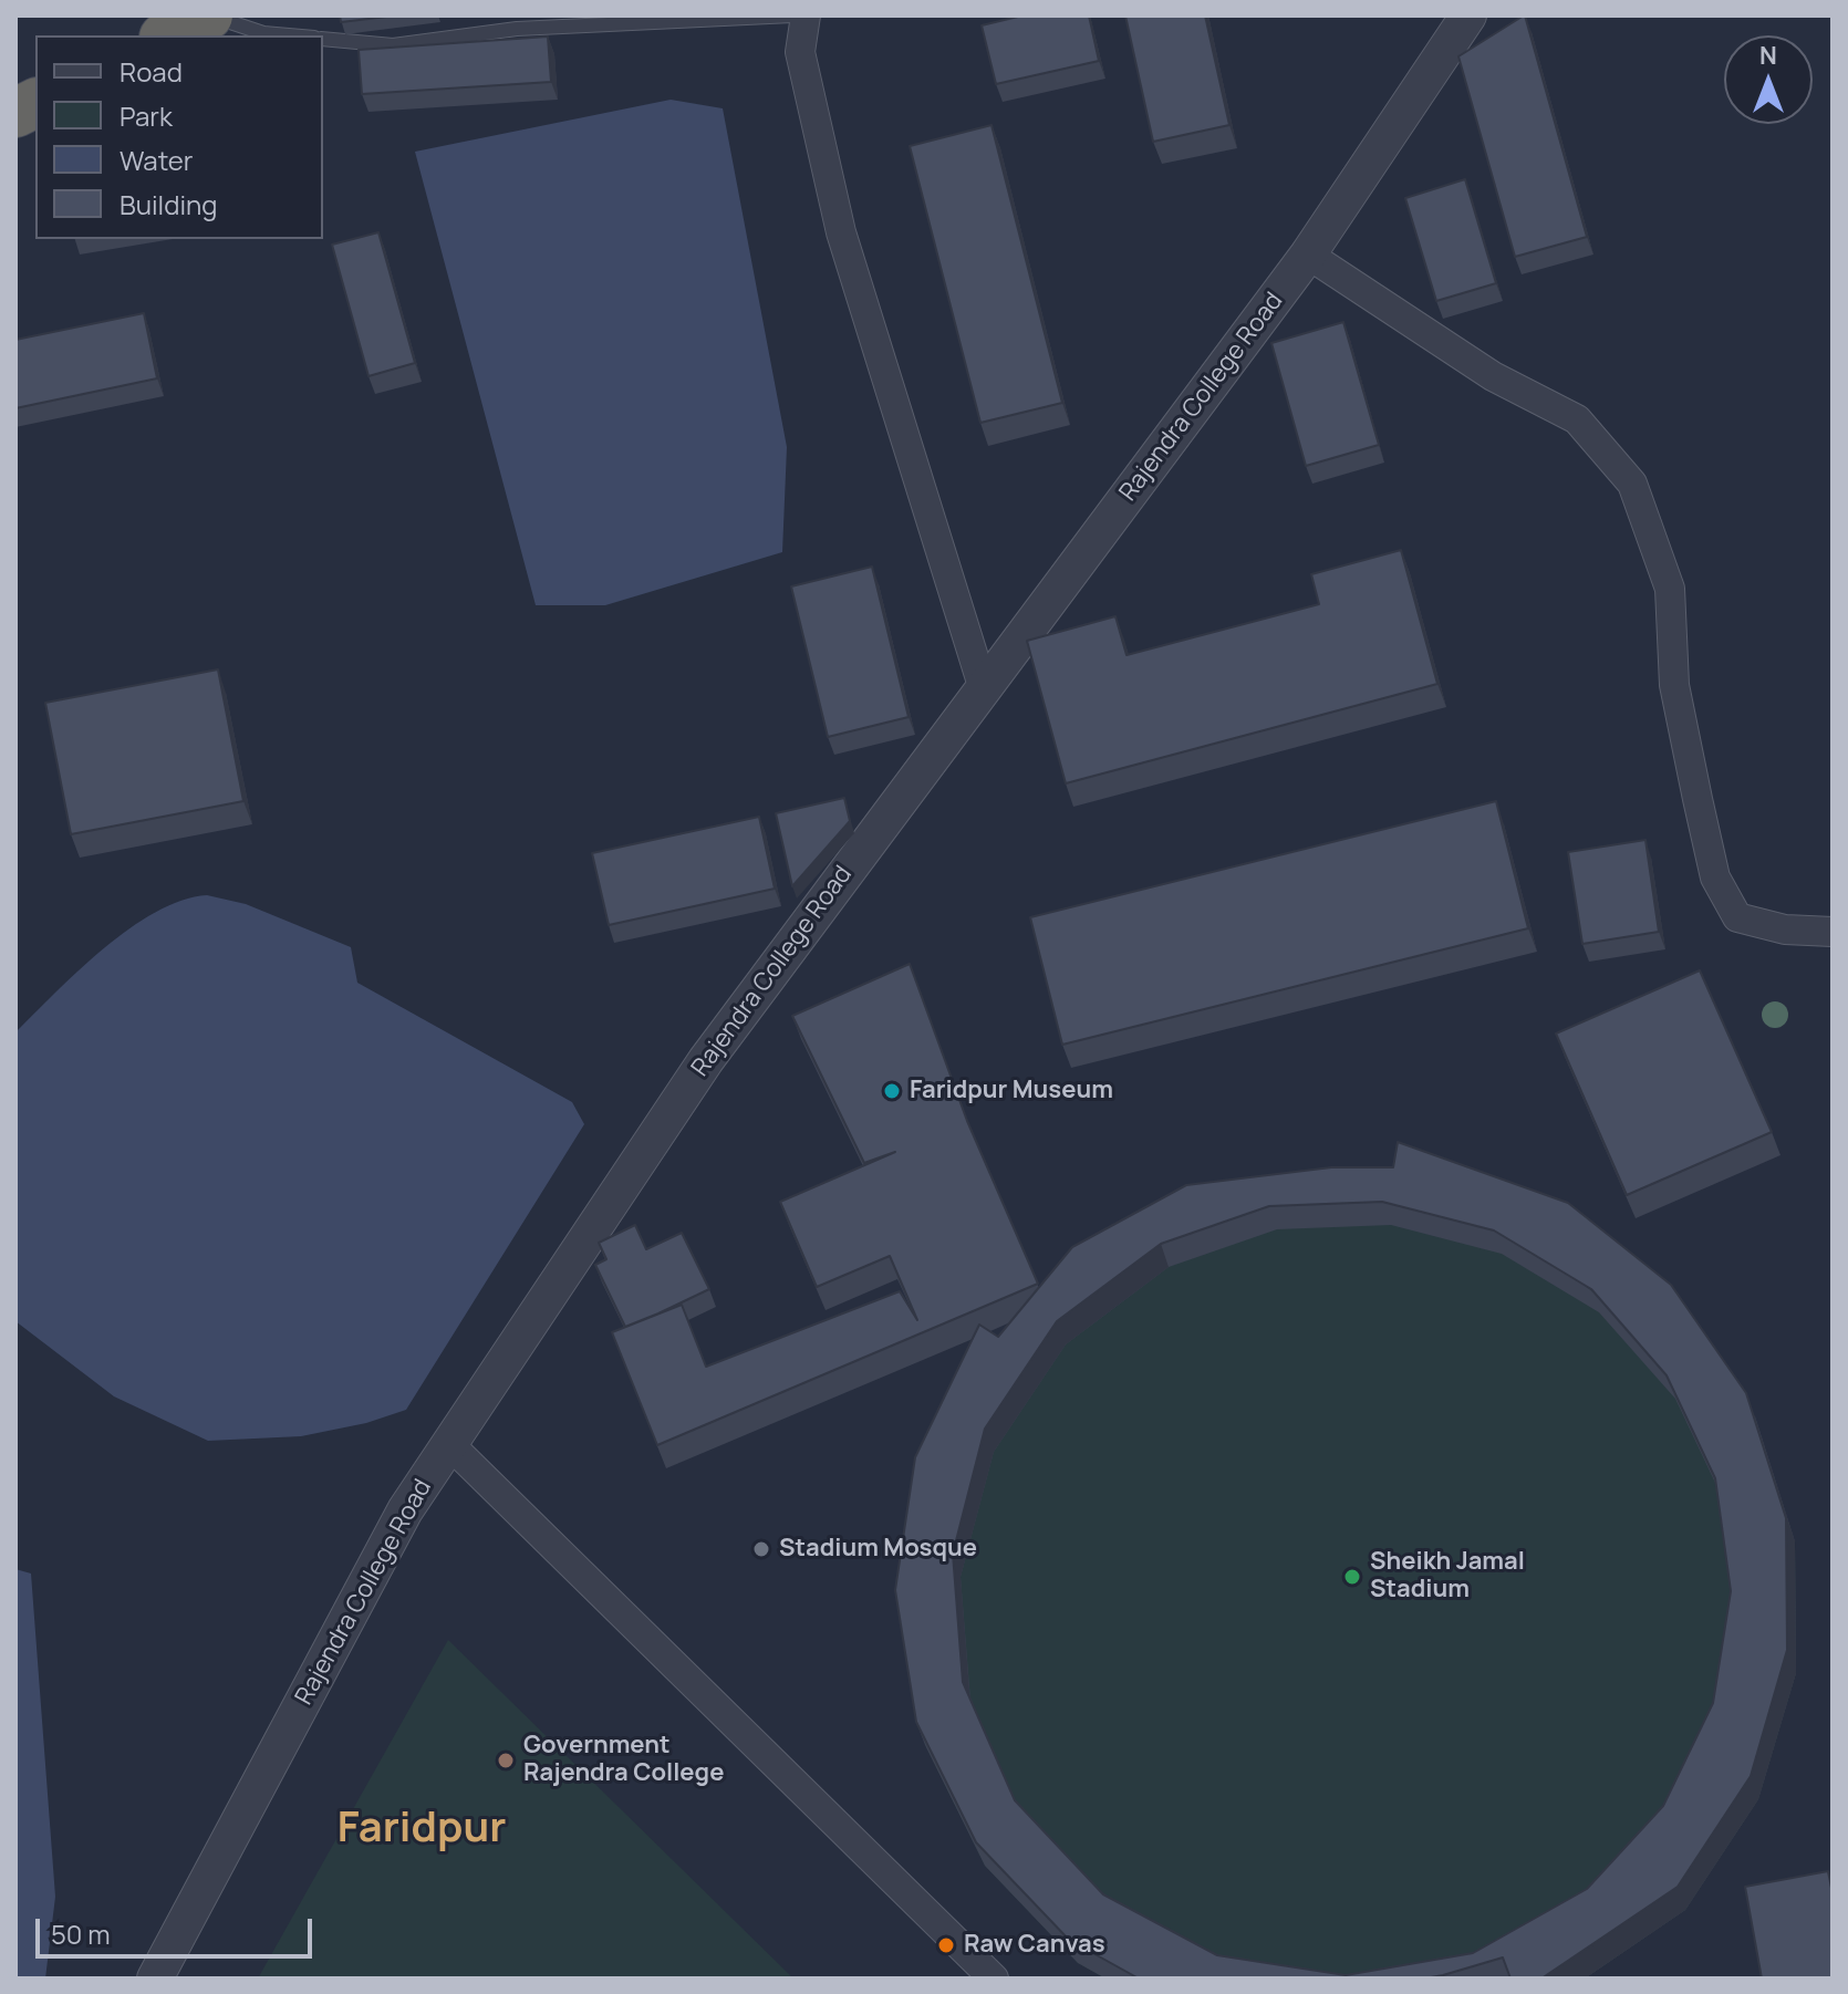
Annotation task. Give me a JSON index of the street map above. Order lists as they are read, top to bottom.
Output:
{
  "streets": {
    "street": ["Rajendra College Road"]
  },
  "districts": ["Faridpur"],
  "places": [
    "Faridpur Museum",
    "Stadium Mosque",
    "Sheikh Jamal Stadium",
    "Government Rajendra College",
    "Raw Canvas"
  ],
  "legend": [
    "Road",
    "Park",
    "Water",
    "Building"
  ],
  "scale_bar": "50 m",
  "north": "top"
}
